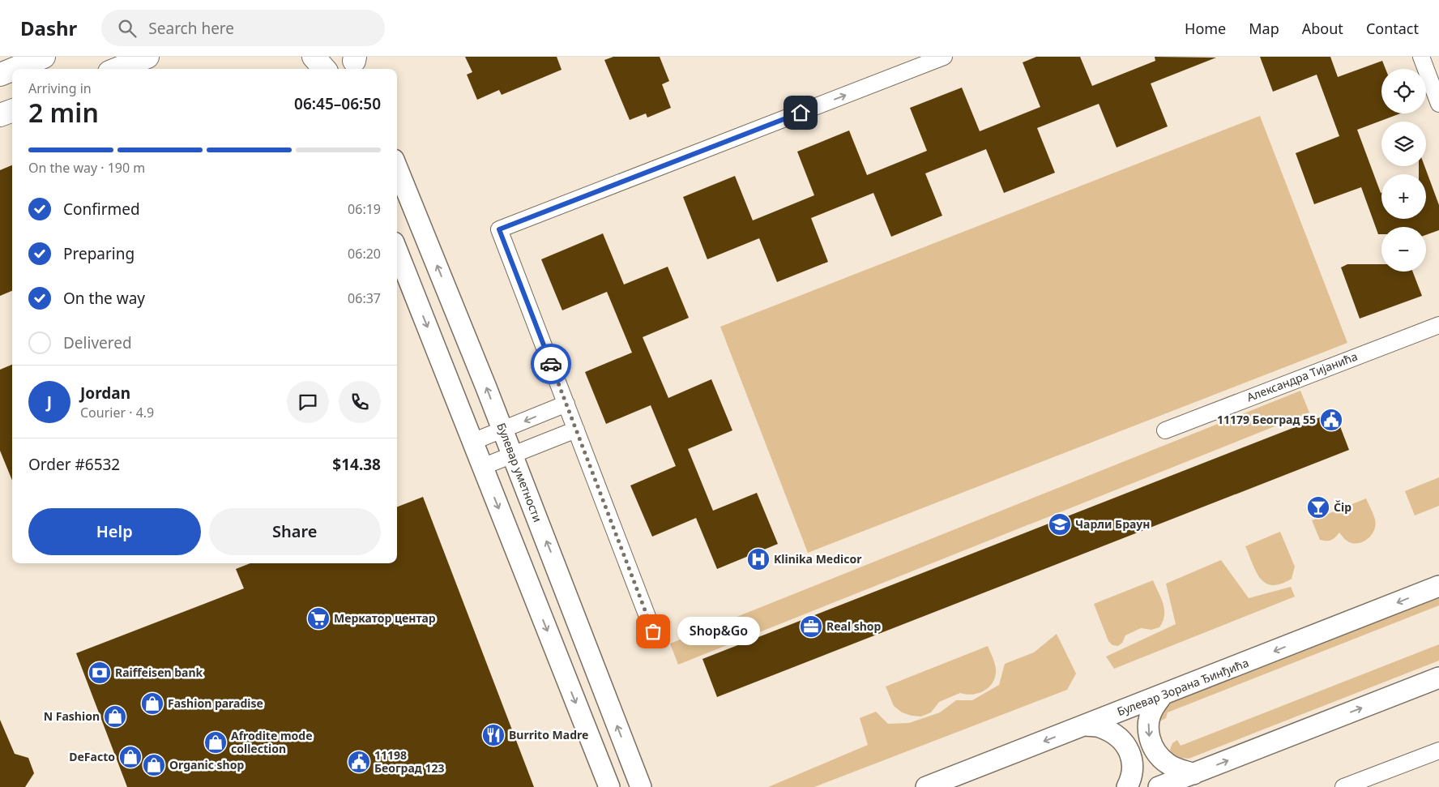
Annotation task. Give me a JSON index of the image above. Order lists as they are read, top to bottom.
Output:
{
  "streets": {
    "street": ["Александра Тијанића", "Булевар уметности", "Булевар Зорана Ђинђића"]
  },
  "places": {
    "public building": ["11179 Београд 55", "11198 Београд 123"],
    "bar": ["Čip"],
    "school or university": ["Чарли Браун"],
    "hospital": ["Klinika Medicor"],
    "supermarket": ["Меркатор центар"],
    "office": ["Real shop"],
    "other": ["Shop&Go"],
    "bank": ["Raiffeisen bank"],
    "shop": [
      "Fashion paradise",
      "N Fashion",
      "Afrodite mode collection",
      "DeFacto",
      "Organic shop"
    ],
    "restaurant": ["Burrito Madre"]
  },
  "page": {
    "header": "Dashr",
    "search": "Search here",
    "nav": [
      "Home",
      "Map",
      "About",
      "Contact"
    ],
    "map_buttons": ["+", "−"],
    "heading": ["2 min", "Arriving in", "06:45–06:50"],
    "panel": [
      "Jordan",
      "Courier · 4.9",
      "Order #6532",
      "$14.38"
    ],
    "bar": "On the way · 190 m",
    "list": [
      ["Confirmed", "06:19"],
      ["Preparing", "06:20"],
      ["On the way", "06:37"],
      "Delivered"
    ],
    "round": "J",
    "buttons": ["Help", "Share"],
    "bubble": "Shop&Go"
  }
}
